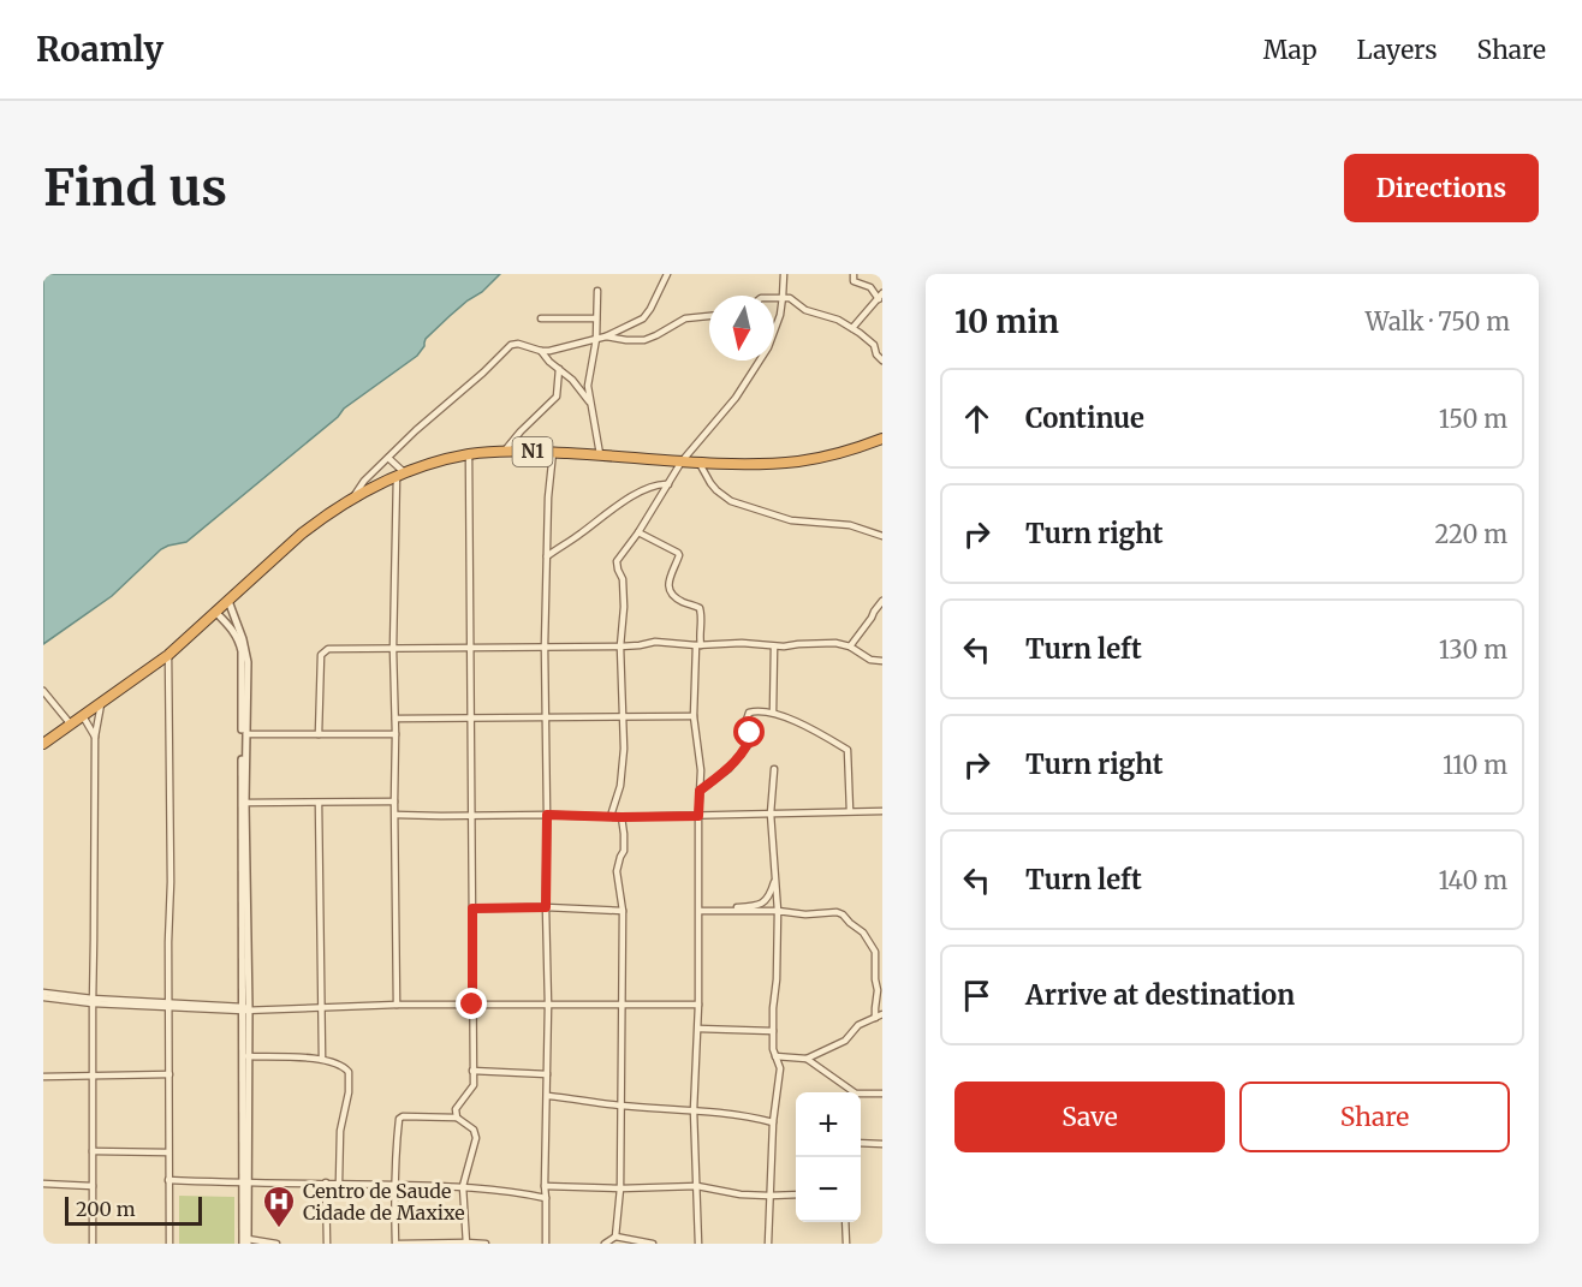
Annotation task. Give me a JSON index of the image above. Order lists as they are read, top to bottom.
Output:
{
  "streets": {
    "highway": ["N1"]
  },
  "places": {
    "hospital": ["Centro de Saude Cidade de Maxixe"]
  },
  "scale_bar": "200 m",
  "north": "bottom",
  "page": {
    "header": "Roamly",
    "nav": ["Map", "Layers", "Share"],
    "buttons": [
      "Directions",
      ["Save", "Share"]
    ],
    "title": "Find us",
    "heading": ["10 min", "Walk · 750 m"],
    "list": [
      ["Continue", "150 m"],
      ["Turn right", "220 m"],
      ["Turn left", "130 m"],
      ["Turn right", "110 m"],
      ["Turn left", "140 m"],
      "Arrive at destination"
    ],
    "map_buttons": ["+", "−"],
    "scale": "200 m"
  }
}
